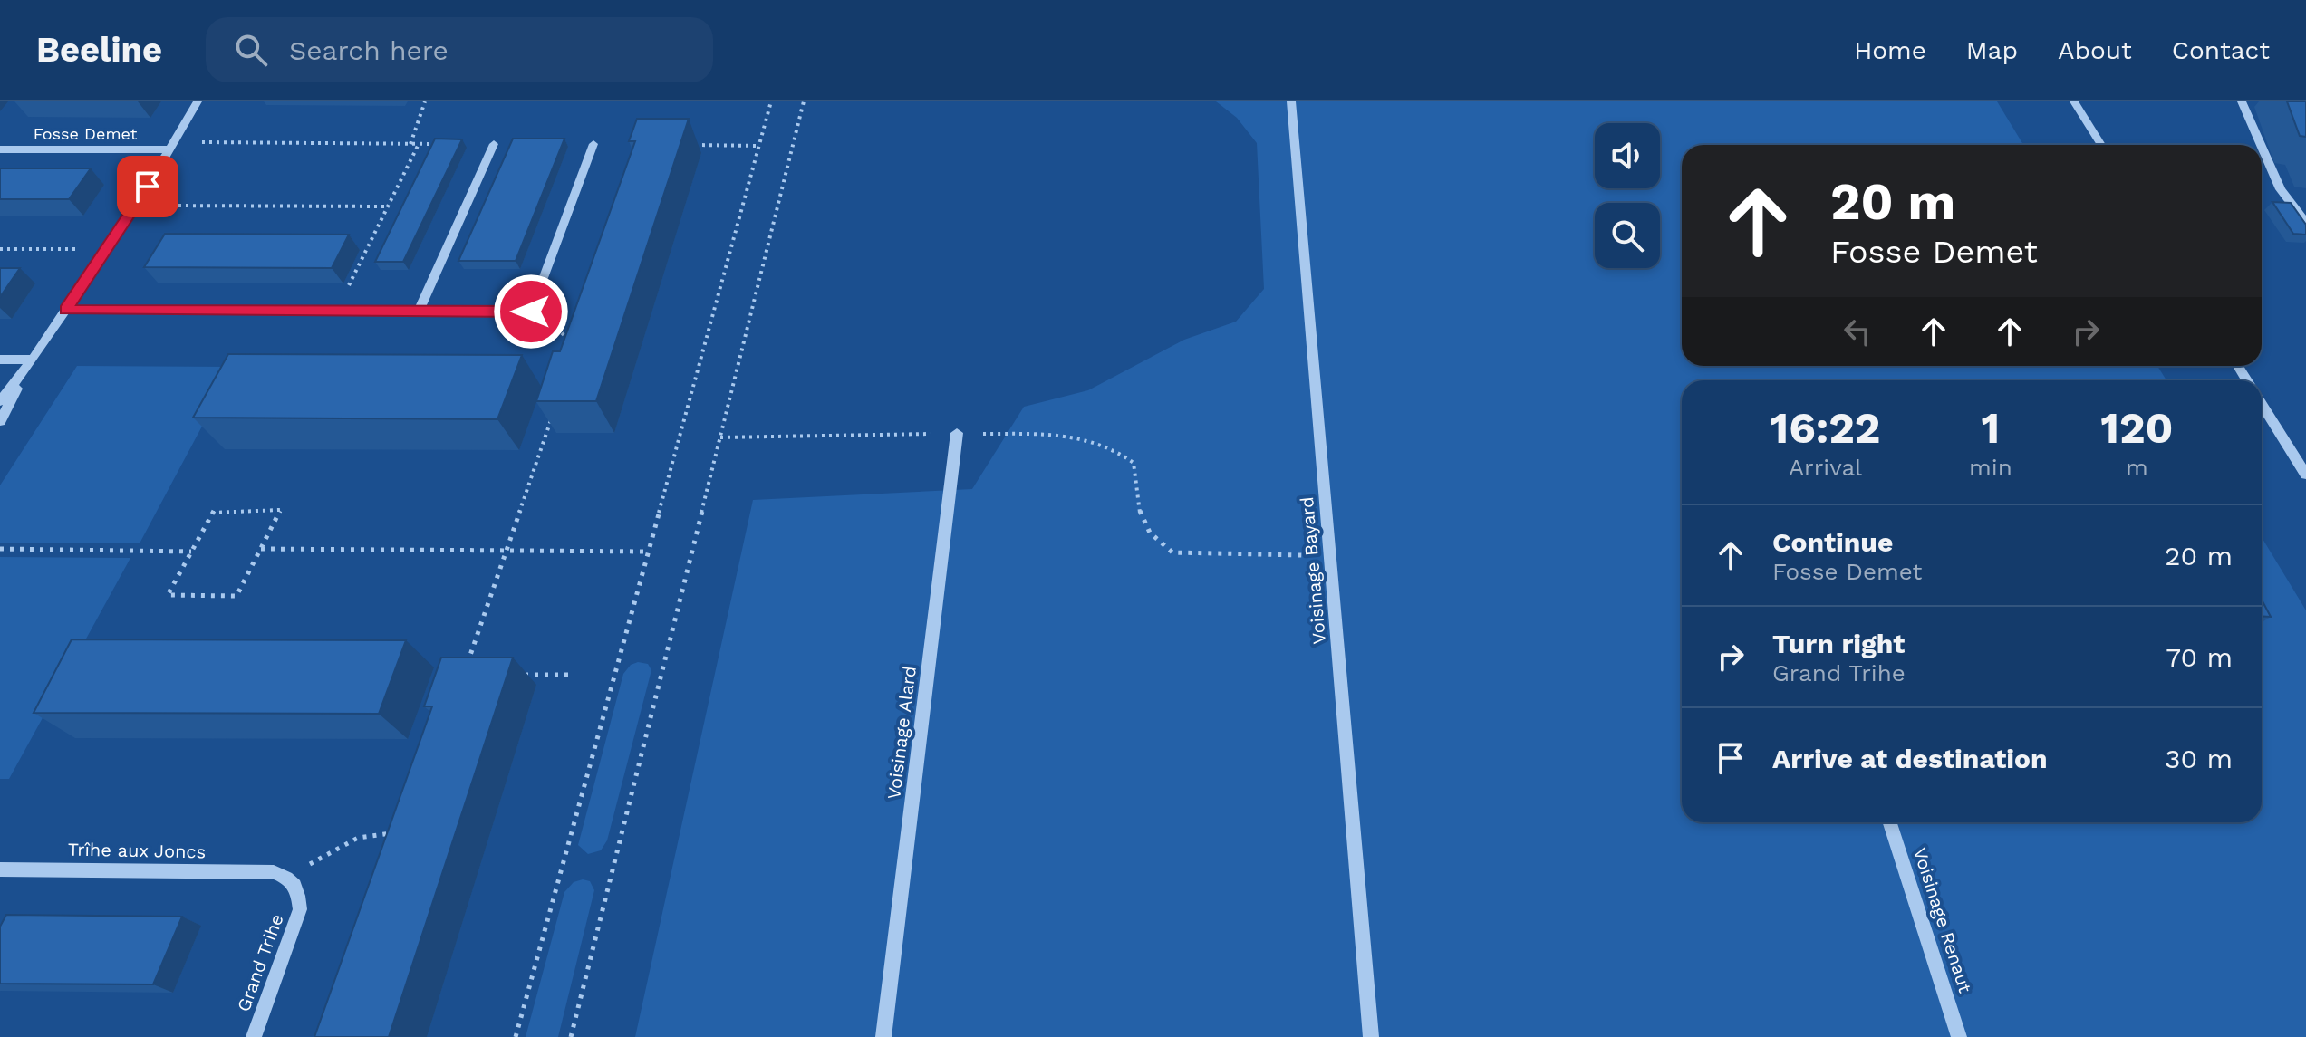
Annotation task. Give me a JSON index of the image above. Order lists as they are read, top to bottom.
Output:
{
  "streets": {
    "street": [
      "Fosse Demet",
      "Voisinage Bayard",
      "Voisinage Alard",
      "Trîhe aux Joncs",
      "Voisinage Renaut",
      "Grand Trihe"
    ]
  },
  "crossings": [
    ["Trîhe aux Joncs", "Grand Trihe"]
  ],
  "page": {
    "header": "Beeline",
    "search": "Search here",
    "nav": [
      "Home",
      "Map",
      "About",
      "Contact"
    ],
    "turn": ["20 m", "Fosse Demet"],
    "eta": [
      "16:22",
      "Arrival",
      "1",
      "min",
      "120",
      "m"
    ],
    "list": [
      {
        "name": "Continue",
        "note": "Fosse Demet",
        "value": "20 m"
      },
      {
        "name": "Turn right",
        "note": "Grand Trihe",
        "value": "70 m"
      },
      {
        "name": "Arrive at destination",
        "value": "30 m"
      }
    ]
  }
}
